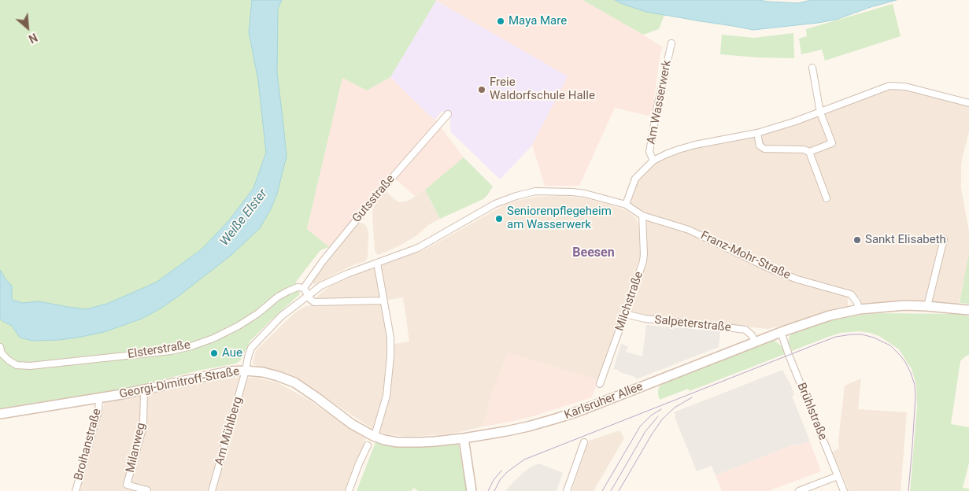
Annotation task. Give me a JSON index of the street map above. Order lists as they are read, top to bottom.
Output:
{
  "streets": {
    "street": [
      "Am Wasserwerk",
      "Gutsstraße",
      "Franz-Mohr-Straße",
      "Milchstraße",
      "Salpeterstraße",
      "Elsterstraße",
      "Georgi-Dimitroff-Straße",
      "Karlsruher Allee",
      "Brühlstraße",
      "Am Mühlberg",
      "Broihanstraße",
      "Milanweg"
    ]
  },
  "crossings": [
    ["Gutsstraße", "Elsterstraße"],
    ["Franz-Mohr-Straße", "Milchstraße"],
    ["Franz-Mohr-Straße", "Georgi-Dimitroff-Straße"],
    ["Franz-Mohr-Straße", "Karlsruher Allee"],
    ["Milchstraße", "Salpeterstraße"],
    ["Salpeterstraße", "Karlsruher Allee"],
    ["Georgi-Dimitroff-Straße", "Karlsruher Allee"],
    ["Georgi-Dimitroff-Straße", "Am Mühlberg"],
    ["Georgi-Dimitroff-Straße", "Broihanstraße"],
    ["Georgi-Dimitroff-Straße", "Milanweg"],
    ["Karlsruher Allee", "Brühlstraße"],
    ["Karlsruher Allee", "Am Mühlberg"]
  ],
  "districts": ["Beesen"],
  "water": ["Weiße Elster"],
  "places": [
    "Maya Mare",
    "Freie Waldorfschule Halle",
    "Seniorenpflegeheim am Wasserwerk",
    "Sankt Elisabeth",
    "Aue"
  ],
  "north": "bottom right"
}
